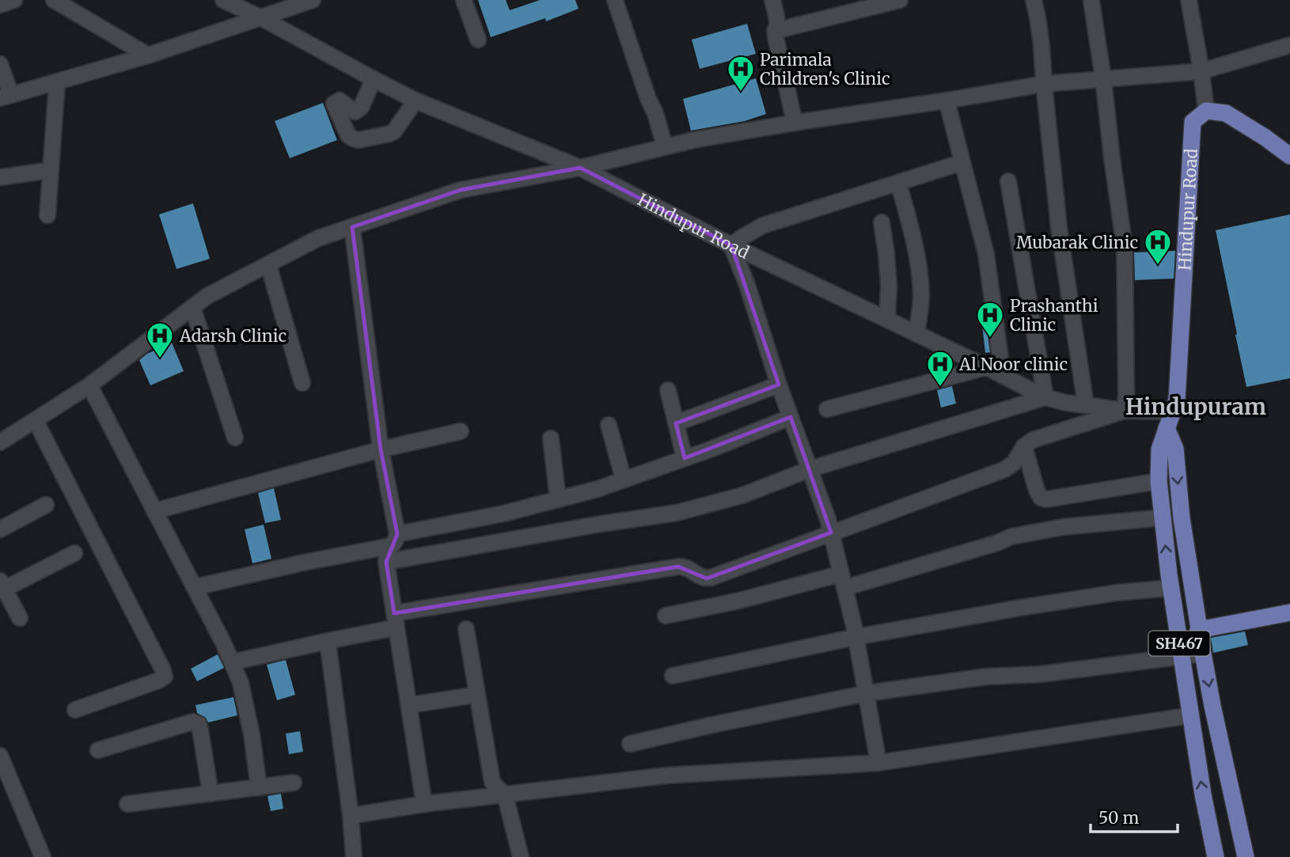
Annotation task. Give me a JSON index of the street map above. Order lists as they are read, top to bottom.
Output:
{
  "streets": {
    "main road": ["Hindupur Road", "SH467"]
  },
  "crossings": [
    ["Hindupur Road", "SH467"]
  ],
  "districts": ["Hindupuram"],
  "places": {
    "hospital": [
      "Parimala Children's Clinic",
      "Mubarak Clinic",
      "Prashanthi Clinic",
      "Adarsh Clinic",
      "Al Noor clinic"
    ]
  },
  "scale_bar": "50 m"
}
